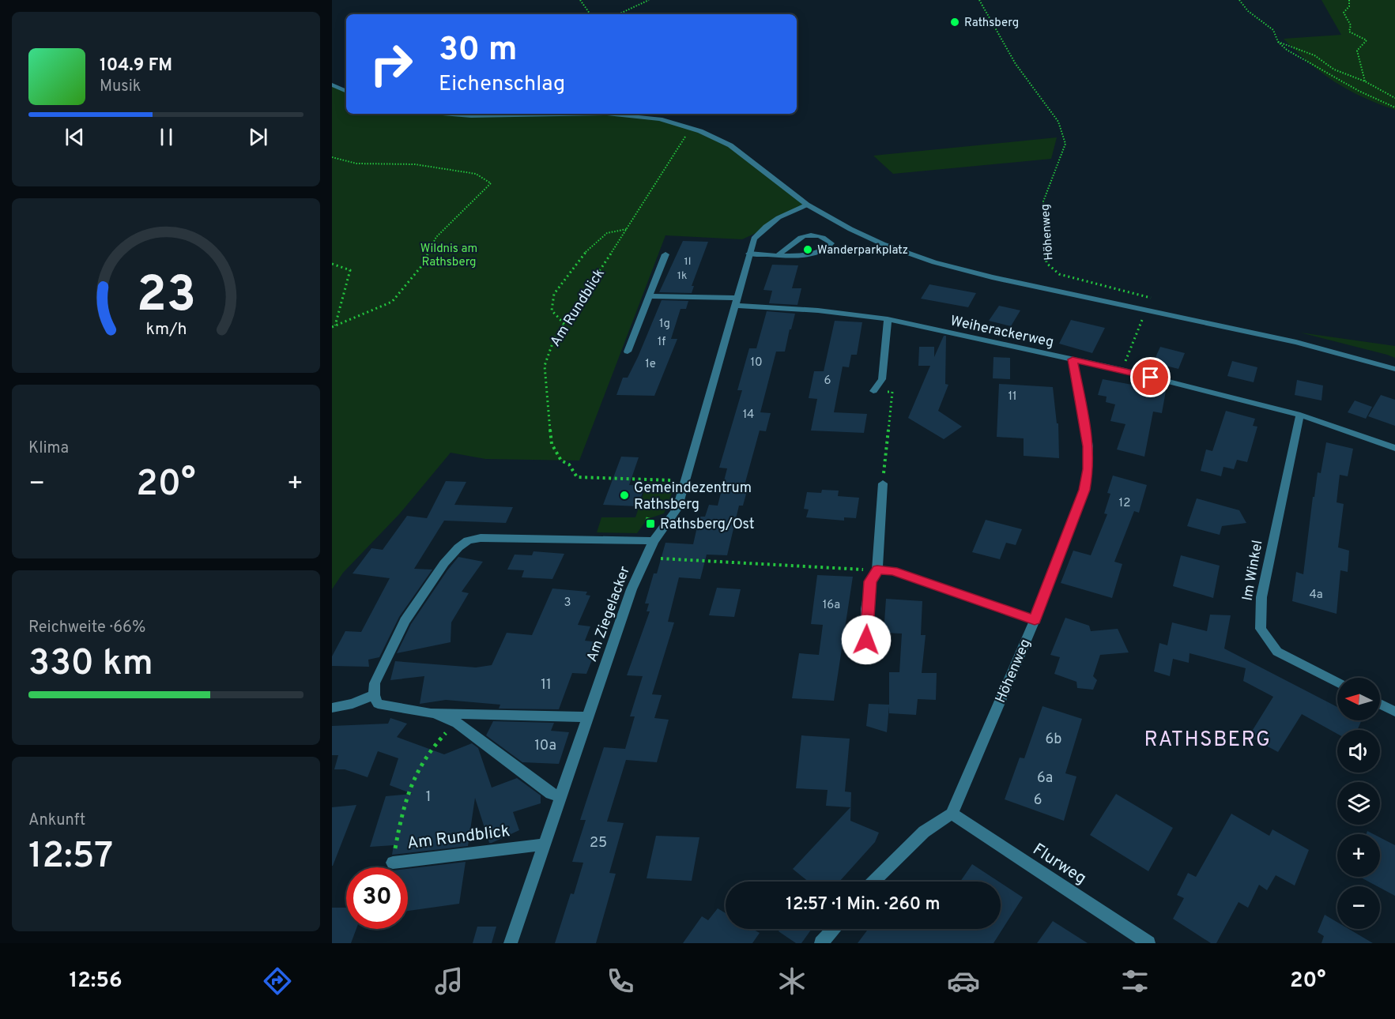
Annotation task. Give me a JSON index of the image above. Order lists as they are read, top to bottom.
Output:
{
  "streets": {
    "street": [
      "Höhenweg",
      "Am Rundblick",
      "Weiherackerweg",
      "Im Winkel",
      "Am Ziegelacker",
      "Flurweg"
    ]
  },
  "crossings": [
    ["Höhenweg", "Weiherackerweg"],
    ["Höhenweg", "Flurweg"],
    ["Am Rundblick", "Am Ziegelacker"],
    ["Weiherackerweg", "Im Winkel"],
    ["Weiherackerweg", "Am Ziegelacker"]
  ],
  "districts": ["RATHSBERG"],
  "parks": ["Wildnis am Rathsberg"],
  "places": {
    "other": ["Rathsberg", "Wanderparkplatz", "Gemeindezentrum Rathsberg"],
    "transit": ["Rathsberg/Ost"]
  },
  "house_numbers": [
    "1l",
    "1k",
    "1g",
    "1f",
    "10",
    "1e",
    "6",
    "11",
    "14",
    "12",
    "4a",
    "3",
    "16a",
    "11",
    "6b",
    "10a",
    "6a",
    "1",
    "6",
    "25"
  ],
  "north": "left",
  "page": {
    "turn": ["30 m", "Eichenschlag"],
    "song": ["104.9 FM", "Musik"],
    "tile": [
      "Klima",
      ["Reichweite · 66%", "330 km"],
      ["Ankunft", "12:57"]
    ],
    "heat": ["−", "20°", "+"],
    "map_buttons": ["+", "−"],
    "limit": "30",
    "trip": "12:57 · 1 Min. · 260 m",
    "tabs": ["12:56", "20°"],
    "gauge": ["23", "km/h"]
  }
}
